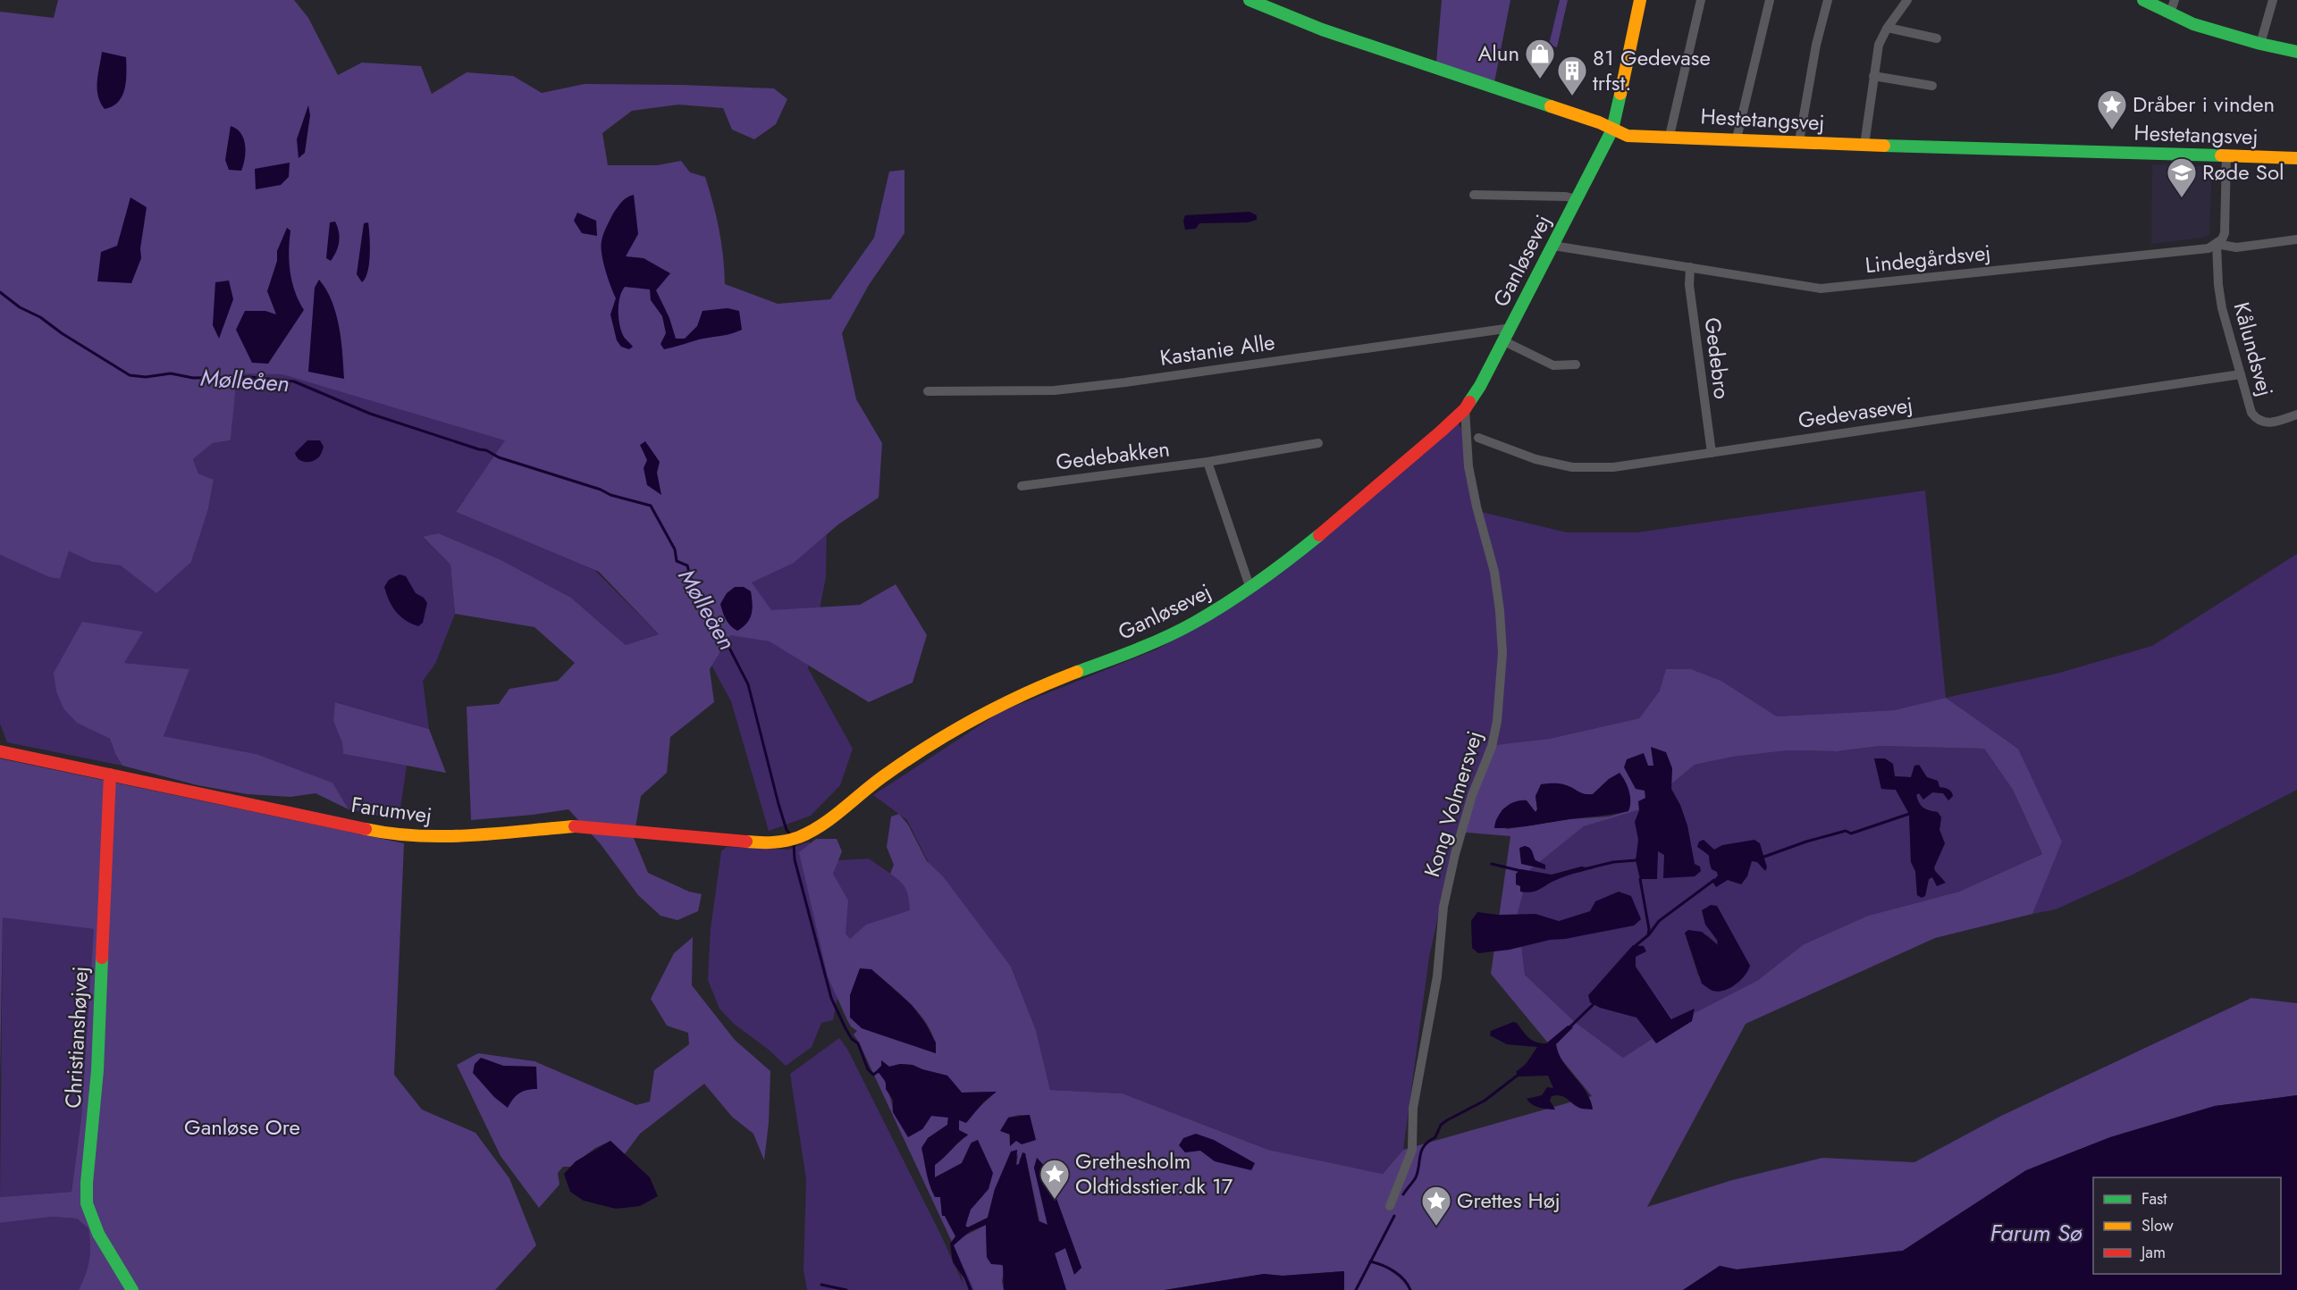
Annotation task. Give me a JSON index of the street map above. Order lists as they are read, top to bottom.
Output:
{
  "streets": {
    "street": [
      "Hestetangsvej",
      "Lindegårdsvej",
      "Ganløsevej",
      "Kålundsvej",
      "Kastanie Alle",
      "Gedebro",
      "Gedevasevej",
      "Gedebakken",
      "Kong Volmersvej",
      "Farumvej",
      "Christianshøjvej"
    ]
  },
  "crossings": [
    ["Hestetangsvej", "Ganløsevej"],
    ["Lindegårdsvej", "Ganløsevej"],
    ["Lindegårdsvej", "Kålundsvej"],
    ["Lindegårdsvej", "Gedebro"],
    ["Ganløsevej", "Kastanie Alle"],
    ["Ganløsevej", "Kong Volmersvej"],
    ["Ganløsevej", "Farumvej"],
    ["Kålundsvej", "Gedevasevej"],
    ["Gedebro", "Gedevasevej"],
    ["Farumvej", "Christianshøjvej"]
  ],
  "water": ["Mølleåen", "Farum Sø"],
  "parks": ["Ganløse Ore"],
  "places": {
    "shop": ["Alun"],
    "building": ["81 Gedevase trfst."],
    "place": ["Dråber i vinden", "Grethesholm Oldtidsstier.dk 17", "Grettes Høj"],
    "school or university": ["Røde Sol"]
  },
  "legend": ["Fast", "Slow", "Jam"]
}
